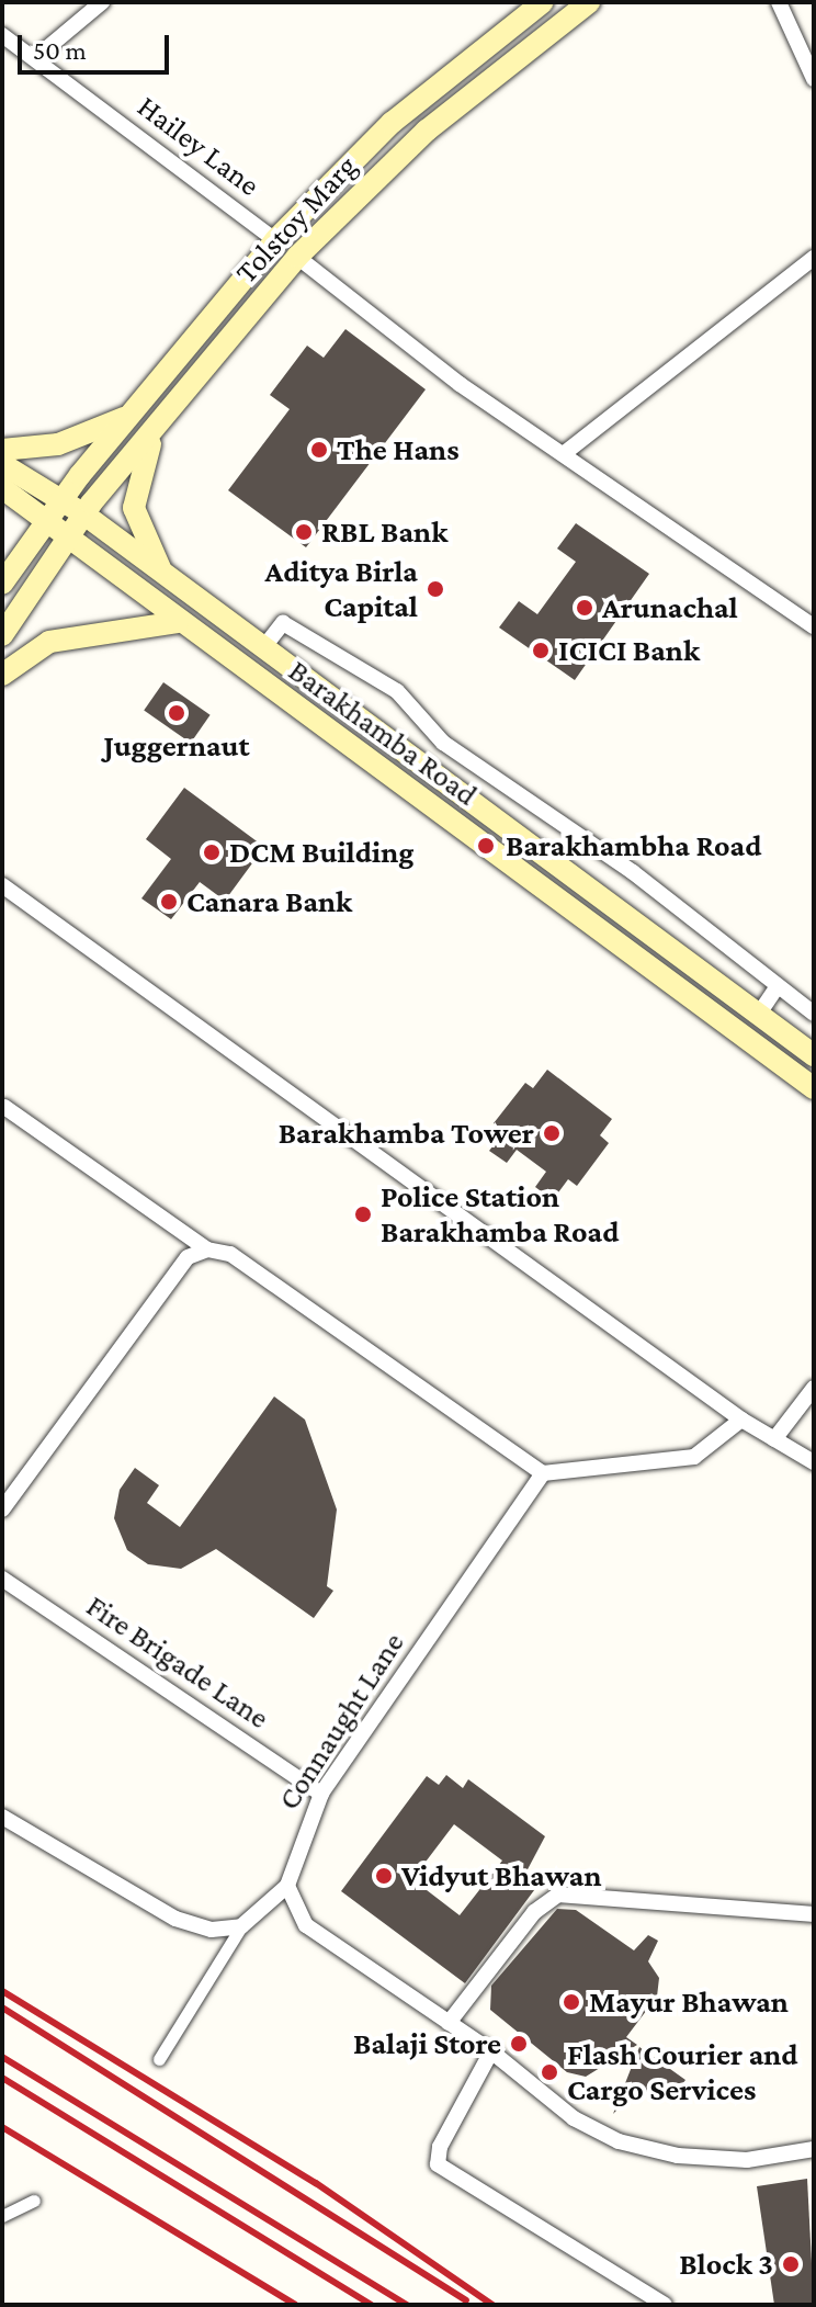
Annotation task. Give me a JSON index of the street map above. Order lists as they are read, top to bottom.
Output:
{
  "streets": {
    "main road": ["Tolstoy Marg", "Barakhamba Road"],
    "street": ["Hailey Lane", "Fire Brigade Lane", "Connaught Lane"]
  },
  "crossings": [
    ["Hailey Lane", "Tolstoy Marg"],
    ["Tolstoy Marg", "Barakhamba Road"],
    ["Fire Brigade Lane", "Connaught Lane"]
  ],
  "places": [
    "The Hans",
    "RBL Bank",
    "Aditya Birla Capital",
    "Arunachal",
    "ICICI Bank",
    "Juggernaut",
    "Barakhambha Road",
    "DCM Building",
    "Canara Bank",
    "Barakhamba Tower",
    "Police Station Barakhamba Road",
    "Vidyut Bhawan",
    "Mayur Bhawan",
    "Balaji Store",
    "Flash Courier and Cargo Services",
    "Block 3"
  ],
  "scale_bar": "50 m"
}
